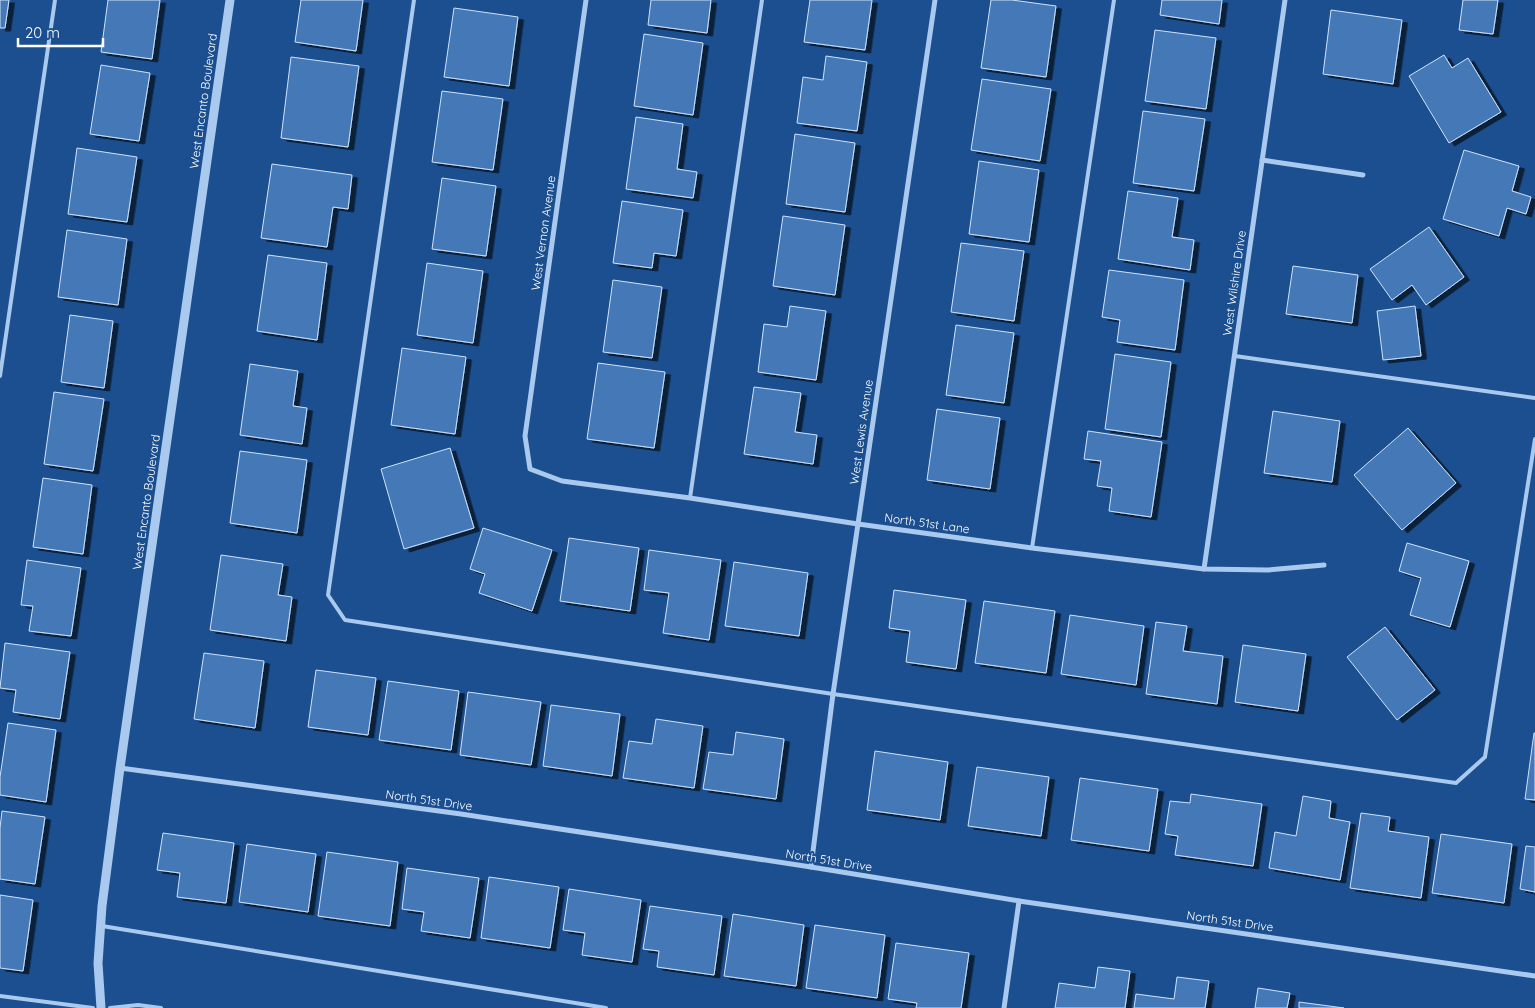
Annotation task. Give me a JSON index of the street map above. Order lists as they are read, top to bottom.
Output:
{
  "streets": {
    "street": [
      "West Encanto Boulevard",
      "West Vernon Avenue",
      "West Wilshire Drive",
      "West Lewis Avenue",
      "North 51st Lane",
      "North 51st Drive"
    ]
  },
  "crossings": [
    ["West Encanto Boulevard", "North 51st Drive"],
    ["West Vernon Avenue", "North 51st Lane"],
    ["West Wilshire Drive", "North 51st Lane"],
    ["West Lewis Avenue", "North 51st Lane"],
    ["West Lewis Avenue", "North 51st Drive"]
  ],
  "scale_bar": "20 m"
}
